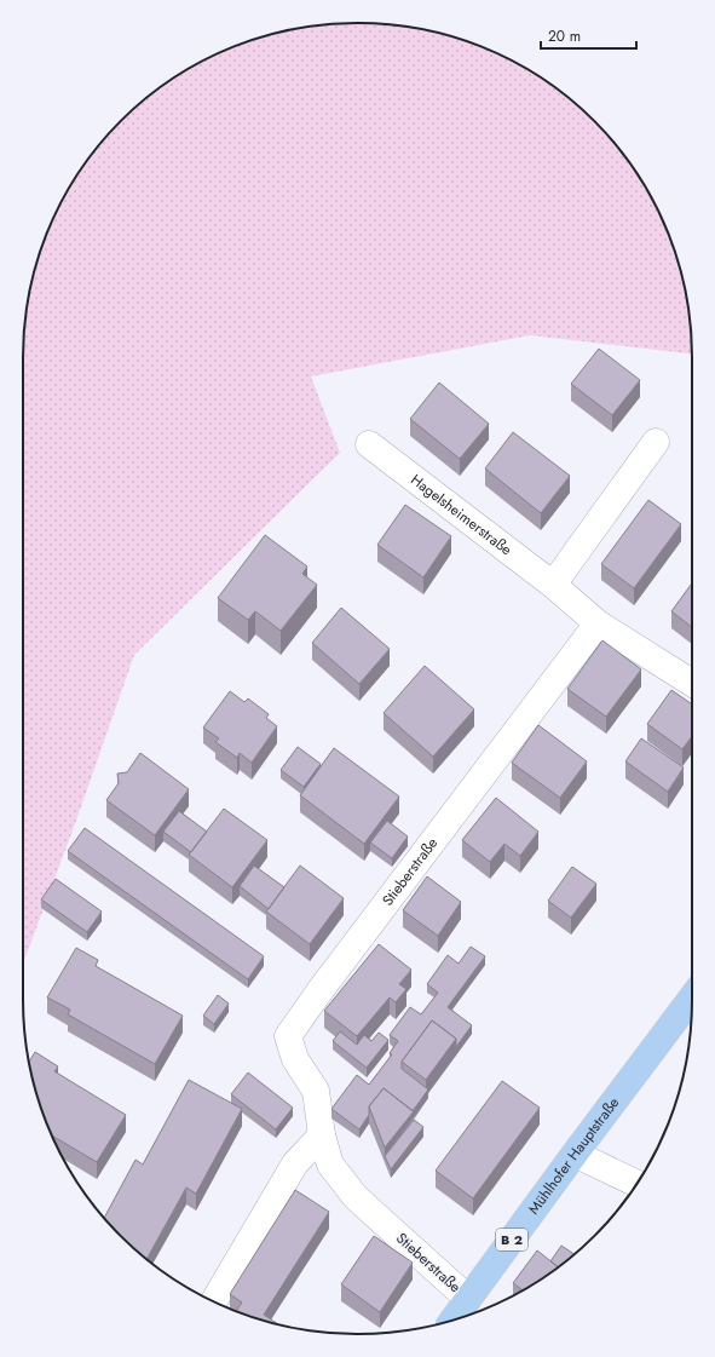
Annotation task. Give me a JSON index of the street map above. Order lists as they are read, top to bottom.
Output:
{
  "streets": {
    "main road": ["Mühlhofer Hauptstraße", "B 2"],
    "street": ["Hagelsheimerstraße", "Stieberstraße"]
  },
  "crossings": [
    ["Hagelsheimerstraße", "Stieberstraße"],
    ["Stieberstraße", "Mühlhofer Hauptstraße"]
  ],
  "scale_bar": "20 m"
}
